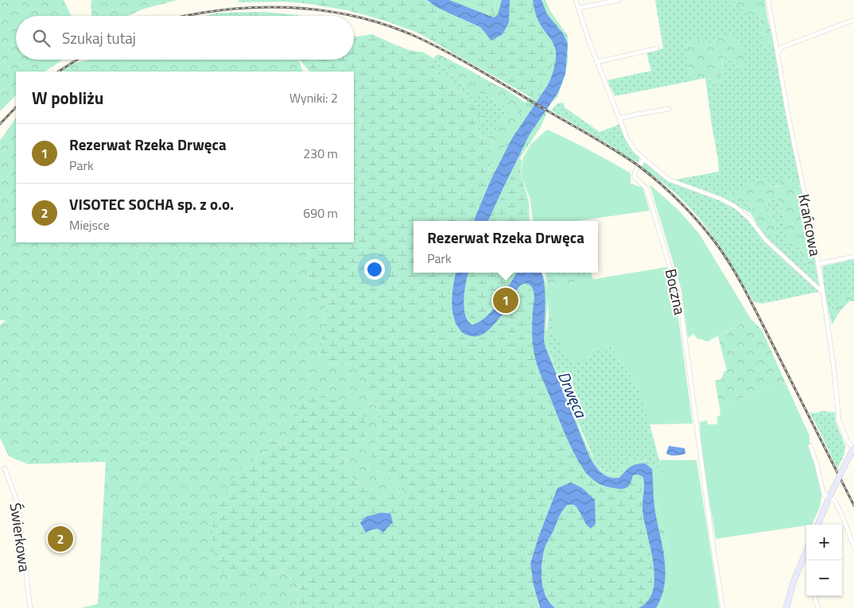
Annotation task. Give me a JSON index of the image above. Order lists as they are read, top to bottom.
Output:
{
  "streets": {
    "street": ["Krańcowa", "Boczna", "Świerkowa"]
  },
  "water": ["Drwęca"],
  "page": {
    "search": "Szukaj tutaj",
    "heading": ["W pobliżu", "Wyniki: 2"],
    "list": [
      {
        "mark": "1",
        "name": "Rezerwat Rzeka Drwęca",
        "note": "Park",
        "value": "230 m"
      },
      {
        "mark": "2",
        "name": "VISOTEC SOCHA sp. z o.o.",
        "note": "Miejsce",
        "value": "690 m"
      }
    ],
    "popup": ["Rezerwat Rzeka Drwęca", "Park"],
    "pins": ["1", "2"],
    "map_buttons": ["+", "−"]
  }
}
